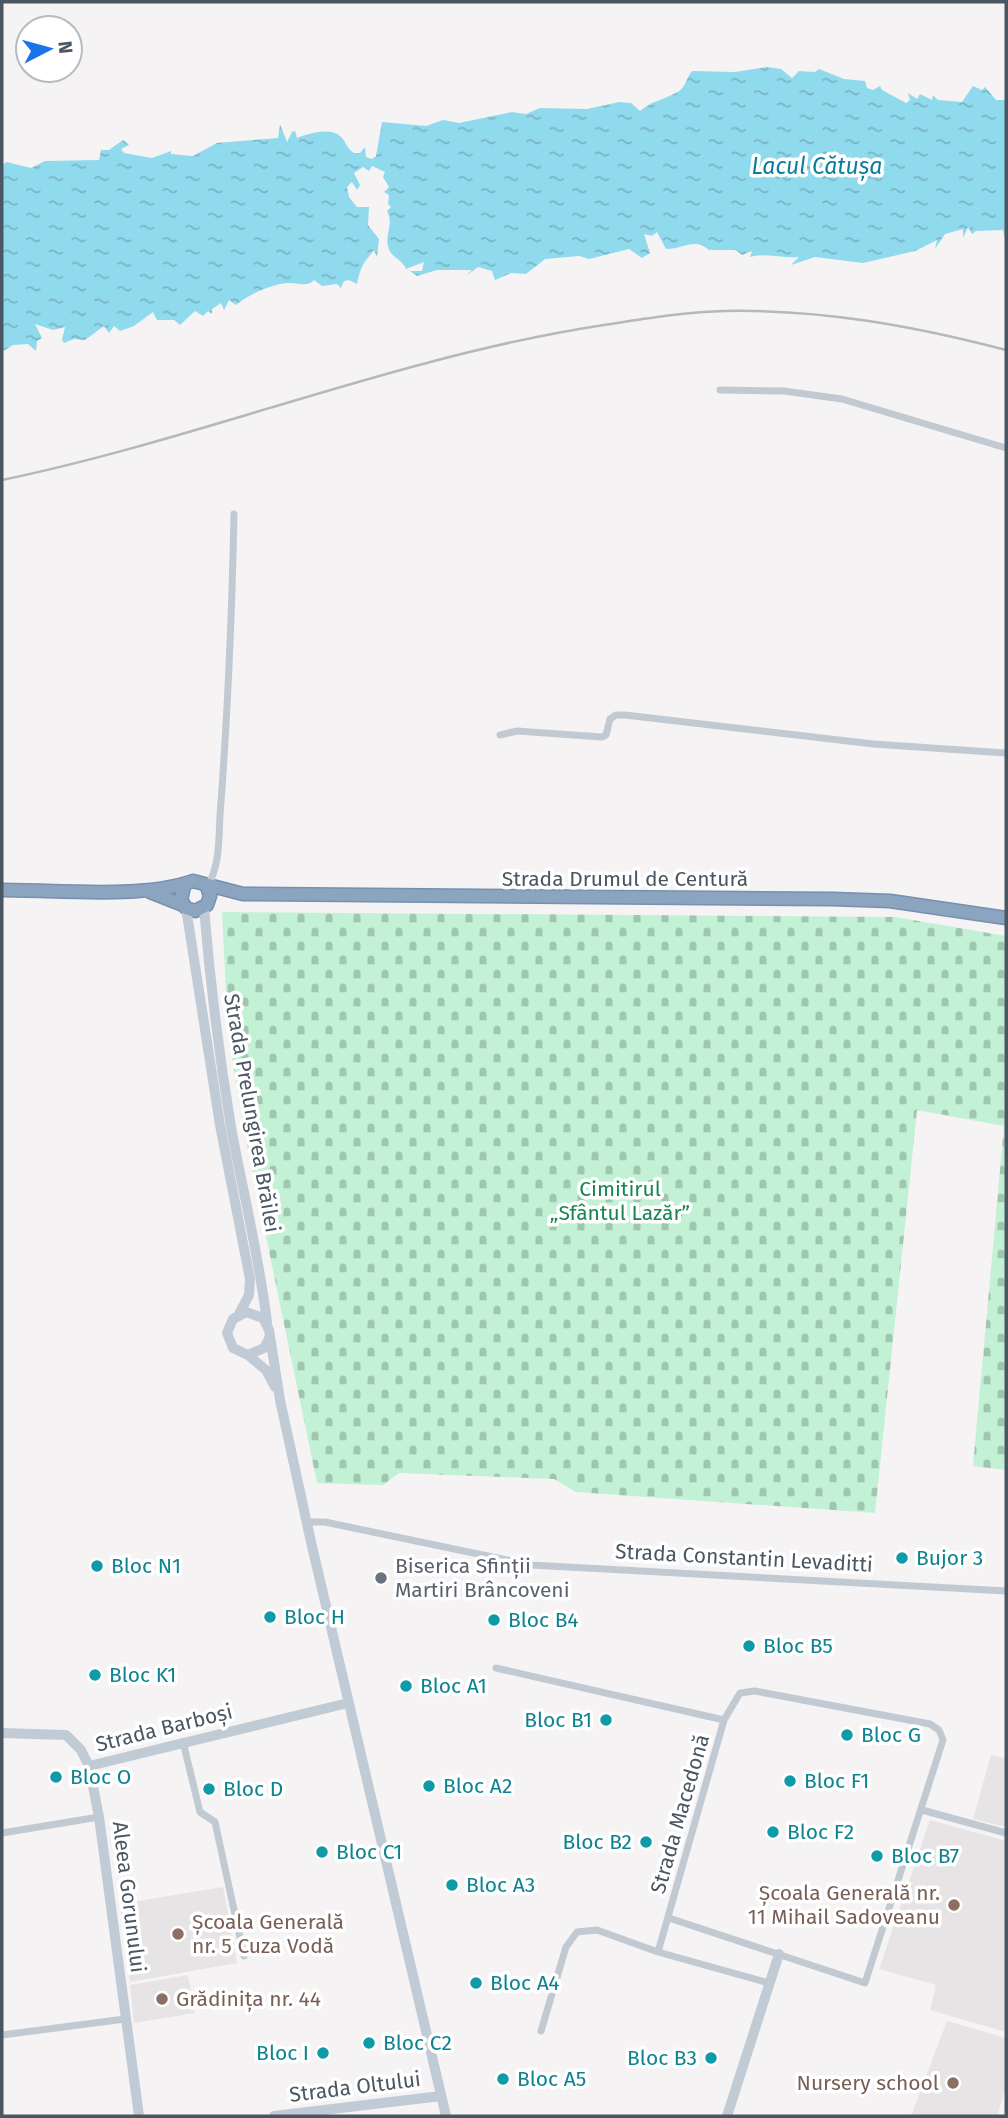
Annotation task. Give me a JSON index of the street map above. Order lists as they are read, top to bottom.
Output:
{
  "streets": {
    "highway": ["Strada Drumul de Centură"],
    "main road": [
      "Strada Prelungirea Brăilei",
      "Strada Barboși",
      "Aleea Gorunului",
      "Strada Oltului"
    ],
    "street": ["Strada Constantin Levaditti", "Strada Macedonă"]
  },
  "crossings": [
    ["Strada Barboși", "Aleea Gorunului"]
  ],
  "water": ["Lacul Cătușa"],
  "parks": ["Cimitirul „Sfântul Lazăr”"],
  "places": [
    "Bujor 3",
    "Bloc N1",
    "Biserica Sfinții Martiri Brâncoveni",
    "Bloc H",
    "Bloc B4",
    "Bloc B5",
    "Bloc K1",
    "Bloc A1",
    "Bloc B1",
    "Bloc G",
    "Bloc O",
    "Bloc F1",
    "Bloc A2",
    "Bloc D",
    "Bloc F2",
    "Bloc B2",
    "Bloc C1",
    "Bloc B7",
    "Bloc A3",
    "Școala Generală nr. 11 Mihail Sadoveanu",
    "Școala Generală nr. 5 Cuza Vodă",
    "Bloc A4",
    "Grădinița nr. 44",
    "Bloc C2",
    "Bloc I",
    "Bloc B3",
    "Bloc A5",
    "Nursery school"
  ],
  "north": "right"
}
